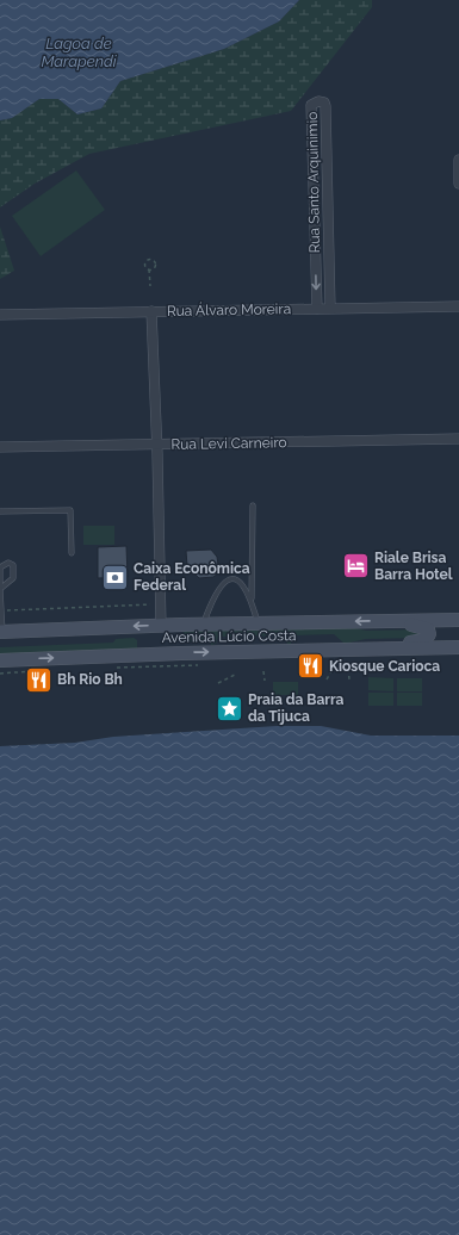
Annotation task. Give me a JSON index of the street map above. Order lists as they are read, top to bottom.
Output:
{
  "streets": {
    "main road": ["Avenida Lúcio Costa"],
    "street": ["Rua Santo Arquinimio", "Rua Álvaro Moreira", "Rua Levi Carneiro"]
  },
  "crossings": [
    ["Rua Santo Arquinimio", "Rua Álvaro Moreira"]
  ],
  "water": ["Lagoa de Marapendi"],
  "places": {
    "hotel": ["Riale Brisa Barra Hotel"],
    "bank": ["Caixa Econômica Federal"],
    "restaurant": ["Kiosque Carioca", "Bh Rio Bh"],
    "place": ["Praia da Barra da Tijuca"]
  }
}
